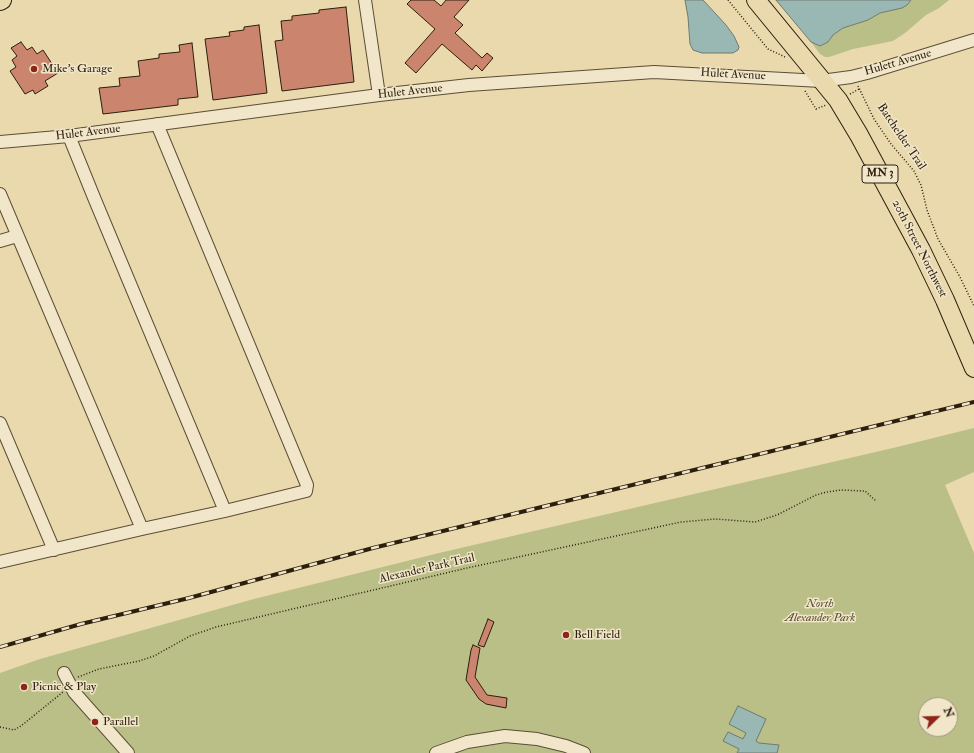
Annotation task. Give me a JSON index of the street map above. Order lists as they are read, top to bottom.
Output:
{
  "streets": {
    "highway": ["MN 3", "20th Street Northwest"],
    "street": ["Hulett Avenue", "Hulet Avenue"],
    "path": ["Batchelder Trail", "Alexander Park Trail"]
  },
  "crossings": [
    ["Hulett Avenue", "Hulet Avenue"],
    ["Hulett Avenue", "20th Street Northwest"],
    ["Hulet Avenue", "20th Street Northwest"]
  ],
  "parks": ["North Alexander Park"],
  "places": [
    "Mike's Garage",
    "Bell Field",
    "Picnic & Play",
    "Parallel"
  ],
  "north": "top right"
}
